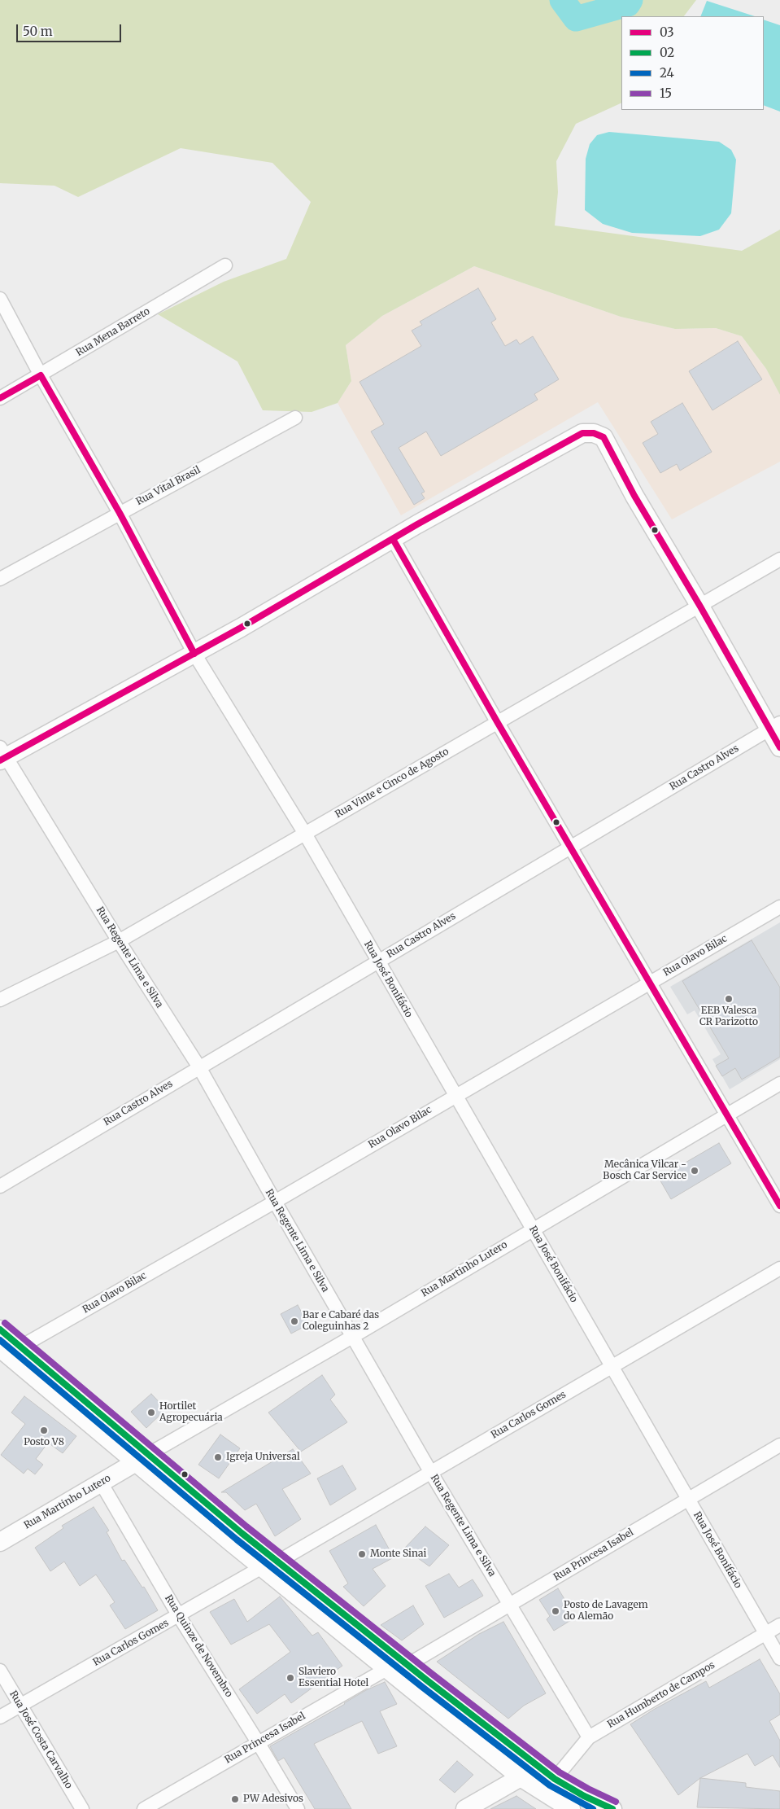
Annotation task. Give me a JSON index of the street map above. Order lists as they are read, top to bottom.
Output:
{
  "streets": {
    "street": [
      "Rua Mena Barreto",
      "Rua Vital Brasil",
      "Rua Castro Alves",
      "Rua Vinte e Cinco de Agosto",
      "Rua Olavo Bilac",
      "Rua Regente Lima e Silva",
      "Rua José Bonifácio",
      "Rua Martinho Lutero",
      "Rua Carlos Gomes",
      "Rua Princesa Isabel",
      "Rua Quinze de Novembro",
      "Rua Humberto de Campos",
      "Rua José Costa Carvalho"
    ]
  },
  "crossings": [
    ["Rua Mena Barreto", "Rua José Bonifácio"],
    ["Rua Vital Brasil", "Rua José Bonifácio"],
    ["Rua Castro Alves", "Rua Regente Lima e Silva"],
    ["Rua Castro Alves", "Rua José Bonifácio"],
    ["Rua Vinte e Cinco de Agosto", "Rua Regente Lima e Silva"],
    ["Rua Vinte e Cinco de Agosto", "Rua José Bonifácio"],
    ["Rua Olavo Bilac", "Rua Regente Lima e Silva"],
    ["Rua Olavo Bilac", "Rua José Bonifácio"],
    ["Rua Regente Lima e Silva", "Rua Martinho Lutero"],
    ["Rua Regente Lima e Silva", "Rua Carlos Gomes"],
    ["Rua Regente Lima e Silva", "Rua Princesa Isabel"],
    ["Rua Regente Lima e Silva", "Rua Humberto de Campos"],
    ["Rua José Bonifácio", "Rua Martinho Lutero"],
    ["Rua José Bonifácio", "Rua Carlos Gomes"],
    ["Rua José Bonifácio", "Rua Princesa Isabel"],
    ["Rua José Bonifácio", "Rua Humberto de Campos"],
    ["Rua Martinho Lutero", "Rua Quinze de Novembro"],
    ["Rua Carlos Gomes", "Rua Quinze de Novembro"],
    ["Rua Carlos Gomes", "Rua José Costa Carvalho"],
    ["Rua Princesa Isabel", "Rua Quinze de Novembro"]
  ],
  "places": [
    "EEB Valesca CR Parizotto",
    "Mecânica Vilcar - Bosch Car Service",
    "Bar e Cabaré das Coleguinhas 2",
    "Hortilet Agropecuária",
    "Posto V8",
    "Igreja Universal",
    "Monte Sinai",
    "Posto de Lavagem do Alemão",
    "Slaviero Essential Hotel",
    "PW Adesivos"
  ],
  "lines": [
    "transit line 03",
    "transit line 15",
    "transit line 02",
    "transit line 24"
  ],
  "legend": [
    "03",
    "02",
    "24",
    "15"
  ],
  "scale_bar": "50 m"
}
